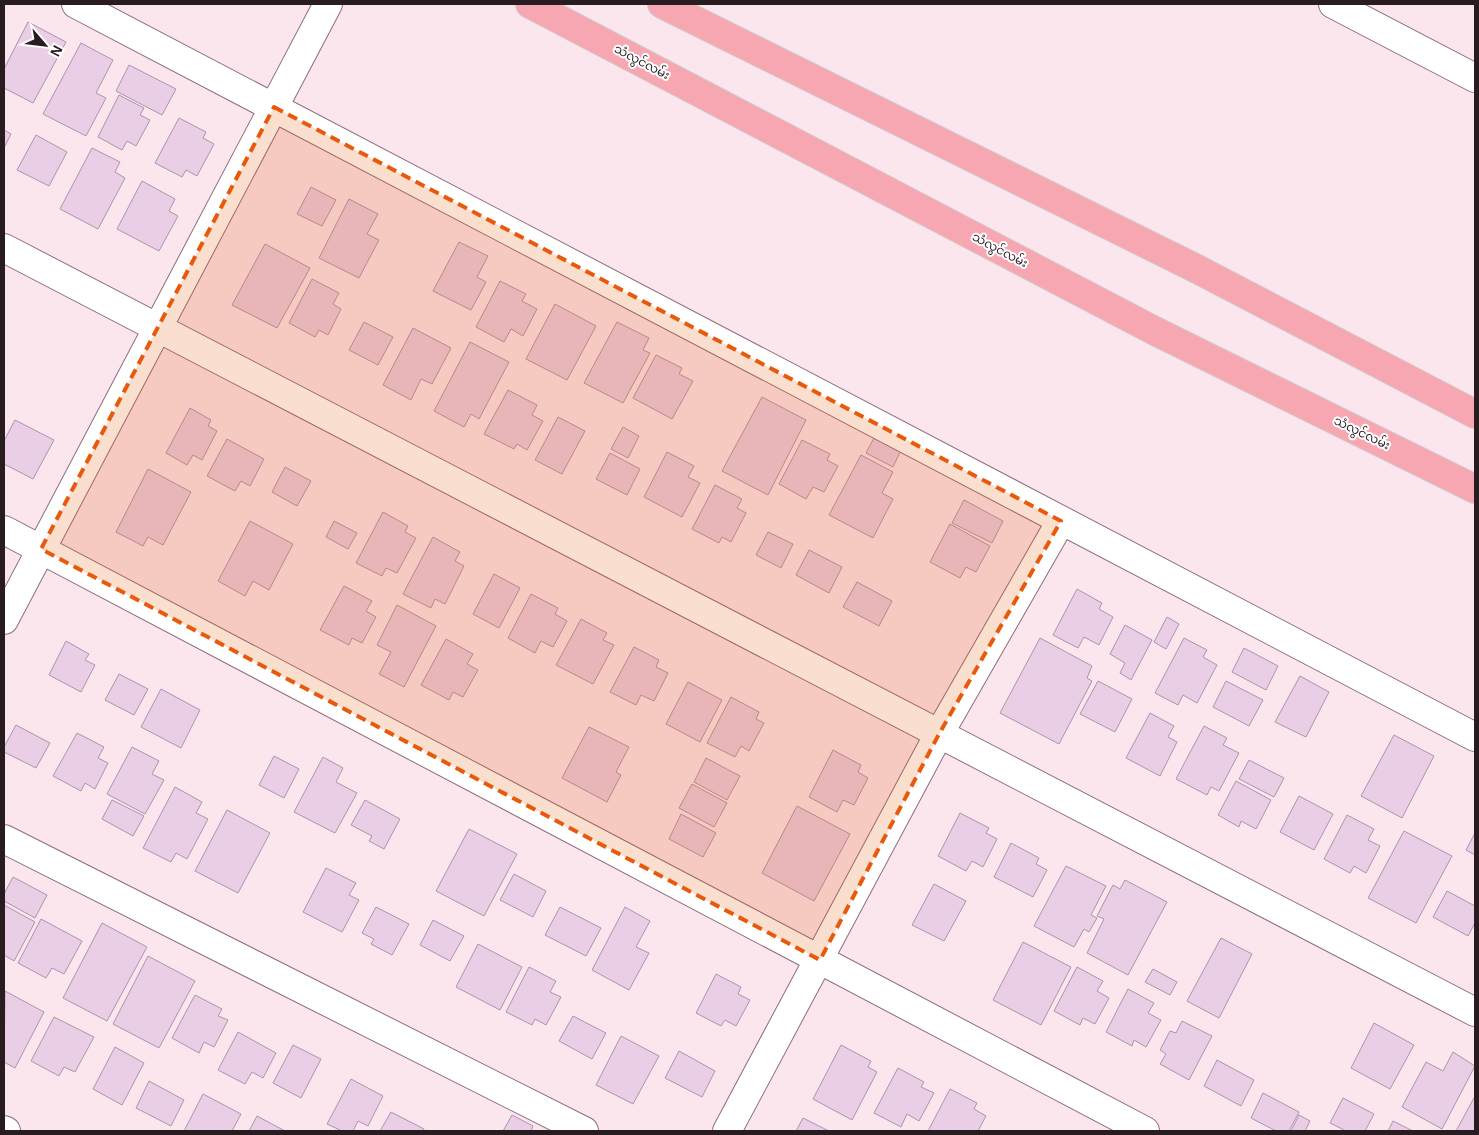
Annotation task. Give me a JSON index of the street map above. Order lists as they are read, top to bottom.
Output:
{
  "streets": {
    "main road": ["သံလွင်လမ်း"]
  },
  "north": "bottom right"
}
